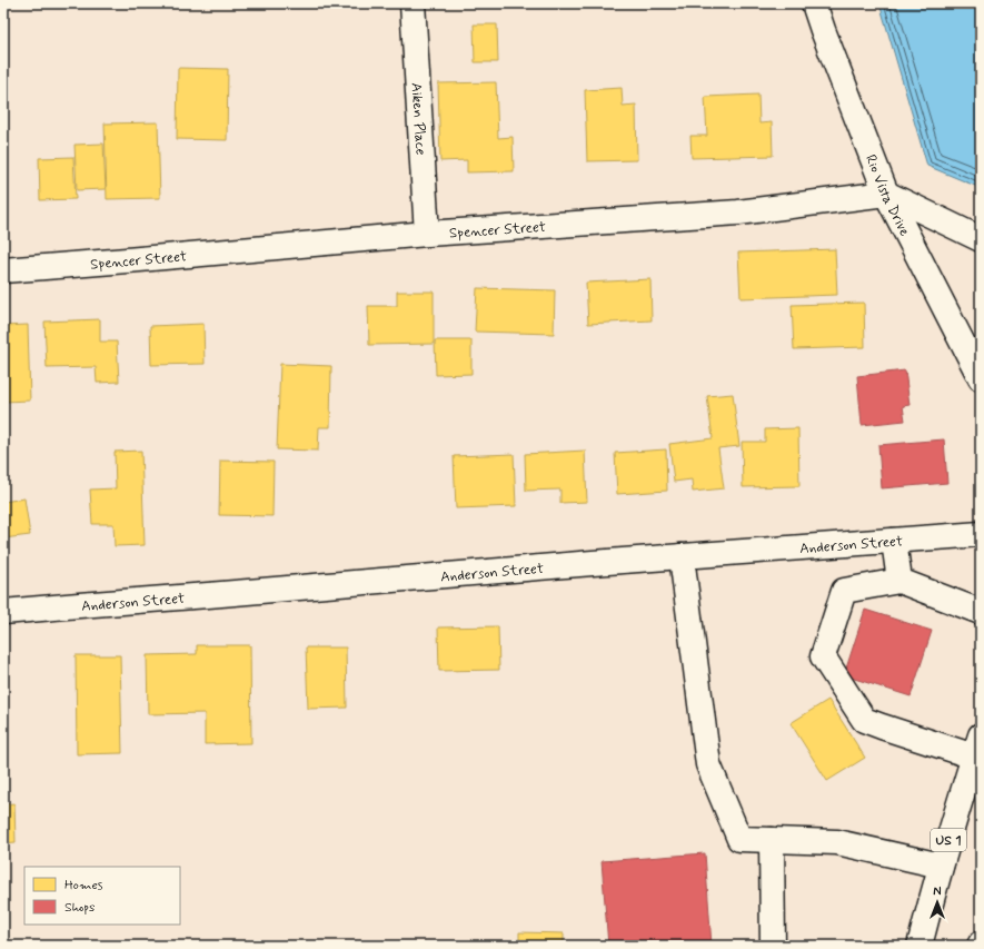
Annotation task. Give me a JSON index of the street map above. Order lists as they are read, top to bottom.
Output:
{
  "streets": {
    "main road": [
      "Aiken Place",
      "Rio Vista Drive",
      "Spencer Street",
      "Anderson Street",
      "US 1"
    ]
  },
  "crossings": [
    ["Aiken Place", "Spencer Street"],
    ["Rio Vista Drive", "Spencer Street"]
  ],
  "legend": ["Homes", "Shops"],
  "north": "top"
}
